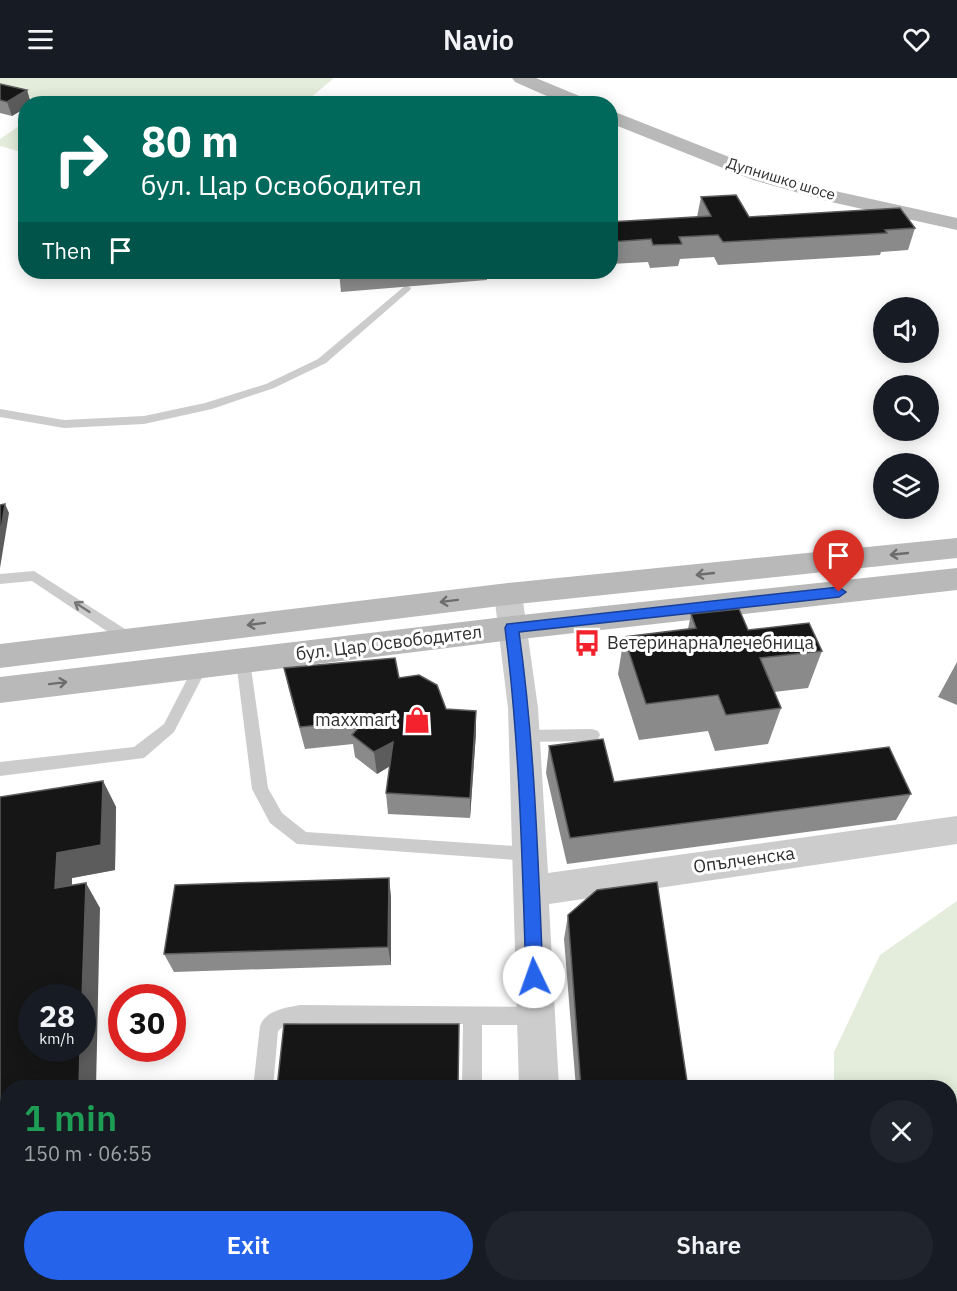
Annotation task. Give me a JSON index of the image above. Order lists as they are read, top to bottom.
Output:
{
  "streets": {
    "main road": ["Дупнишко шосе", "бул. Цар Освободител"],
    "street": ["Опълченска"]
  },
  "places": {
    "bus stop": ["Ветеринарна лечебница"],
    "shop": ["maxxmart"]
  },
  "page": {
    "header": "Navio",
    "turn": ["80 m", "бул. Цар Освободител"],
    "then": "Then",
    "speed": "28 km/h",
    "limit": "30",
    "heading": ["1 min", "150 m · 06:55"],
    "buttons": ["Exit", "Share"]
  }
}
